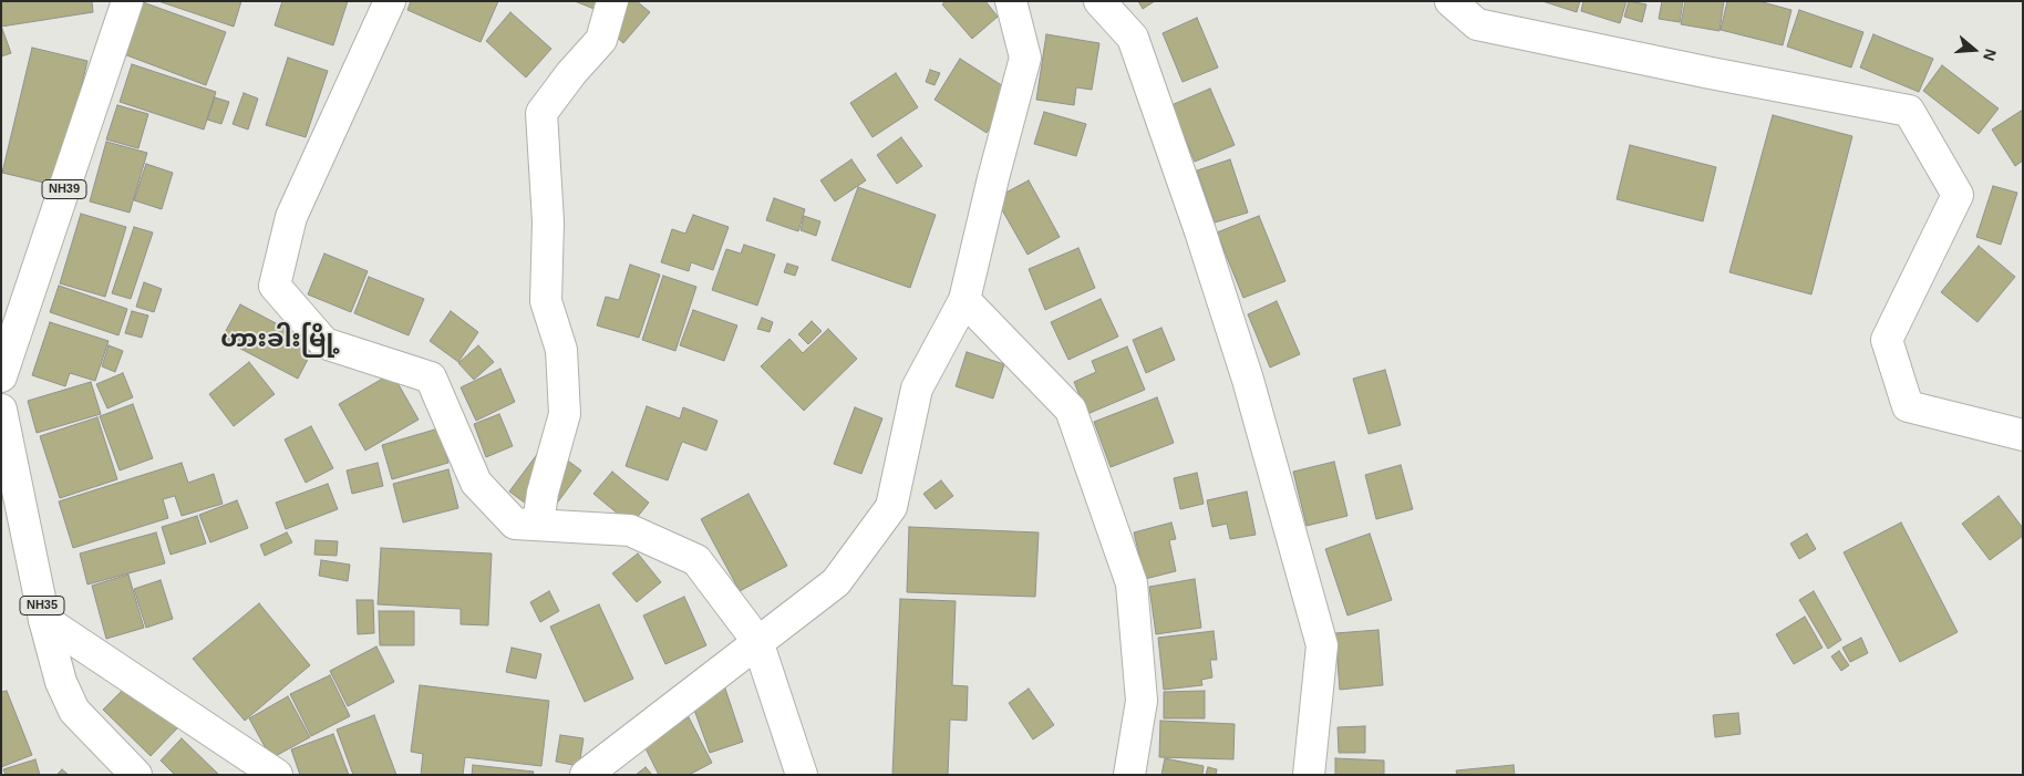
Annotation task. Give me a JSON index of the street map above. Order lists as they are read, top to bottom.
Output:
{
  "streets": {
    "main road": ["NH39", "NH35"]
  },
  "districts": ["ဟားခါးမြို့"],
  "north": "right"
}
